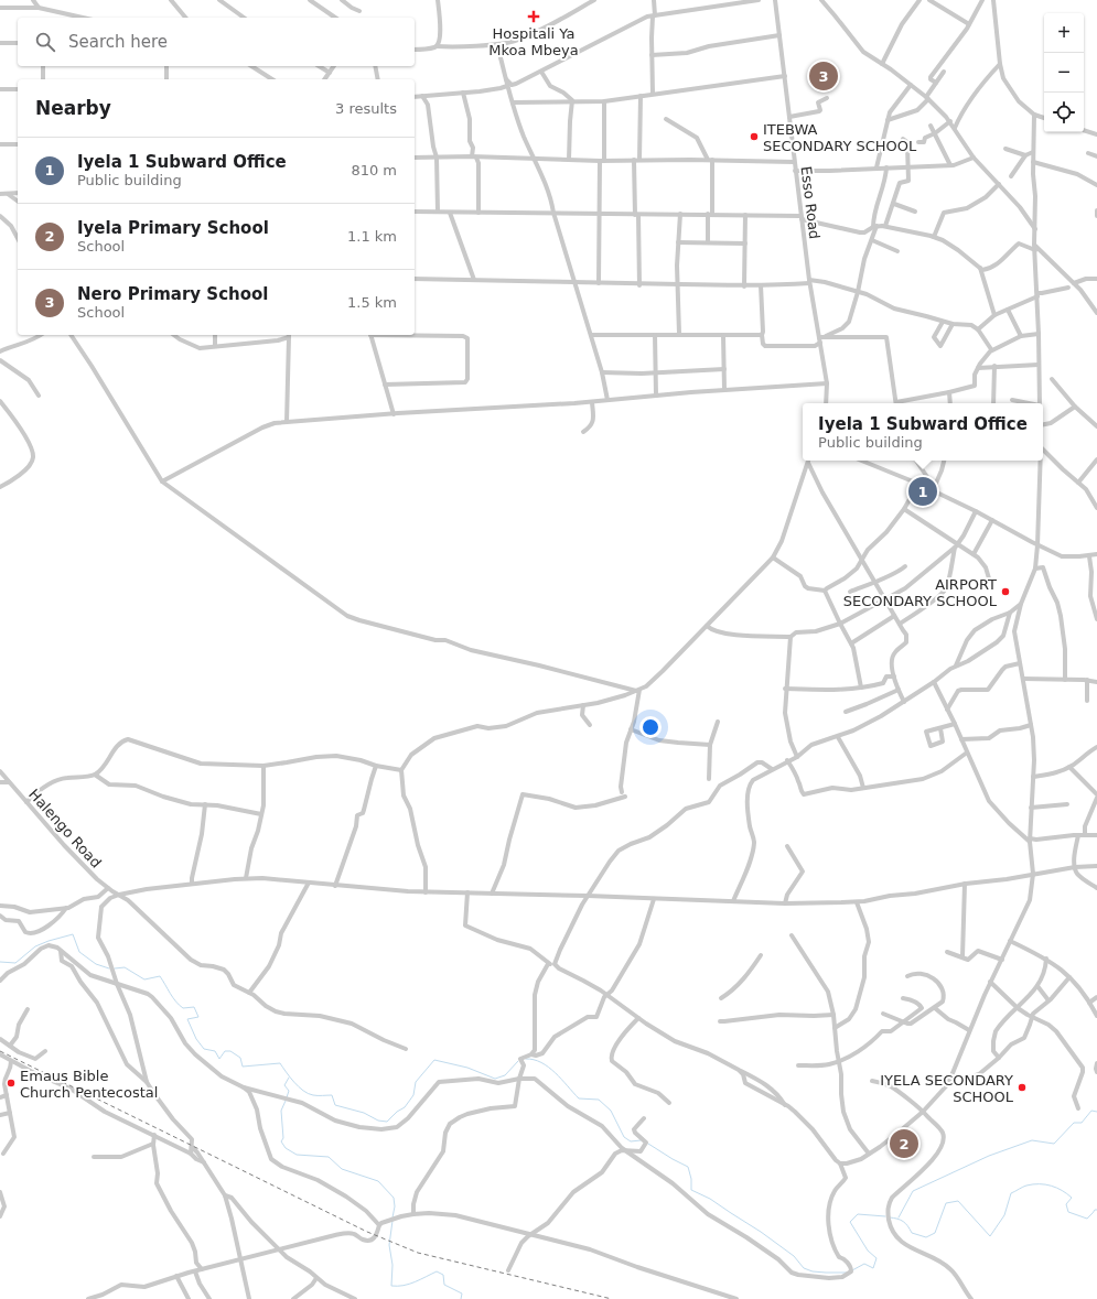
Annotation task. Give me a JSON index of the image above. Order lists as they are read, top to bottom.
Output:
{
  "streets": {
    "street": ["Esso Road", "Halengo Road"]
  },
  "places": {
    "health": ["Hospitali Ya Mkoa Mbeya"],
    "other": [
      "ITEBWA SECONDARY SCHOOL",
      "AIRPORT SECONDARY SCHOOL",
      "Emaus Bible Church Pentecostal",
      "IYELA SECONDARY SCHOOL"
    ]
  },
  "page": {
    "map_buttons": ["+", "−"],
    "search": "Search here",
    "pins": ["3", "1", "2"],
    "heading": ["Nearby", "3 results"],
    "list": [
      {
        "mark": "1",
        "name": "Iyela 1 Subward Office",
        "note": "Public building",
        "value": "810 m"
      },
      {
        "mark": "2",
        "name": "Iyela Primary School",
        "note": "School",
        "value": "1.1 km"
      },
      {
        "mark": "3",
        "name": "Nero Primary School",
        "note": "School",
        "value": "1.5 km"
      }
    ],
    "popup": ["Iyela 1 Subward Office", "Public building"]
  }
}
